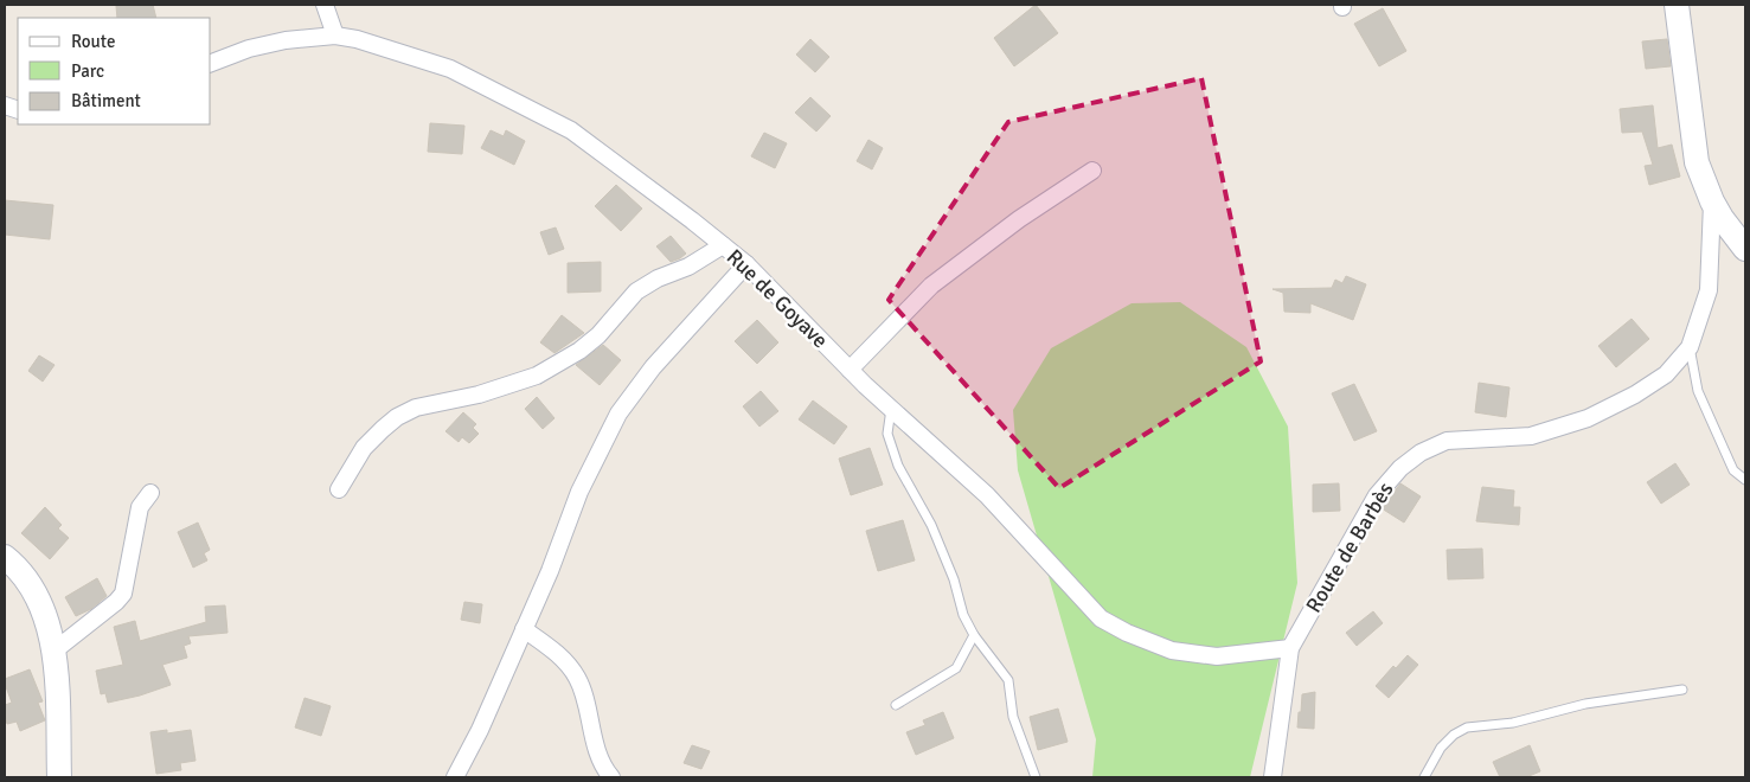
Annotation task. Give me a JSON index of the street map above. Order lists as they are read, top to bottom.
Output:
{
  "streets": {
    "street": ["Rue de Goyave", "Route de Barbès"]
  },
  "crossings": [
    ["Rue de Goyave", "Route de Barbès"]
  ],
  "legend": ["Route", "Parc", "Bâtiment"]
}
